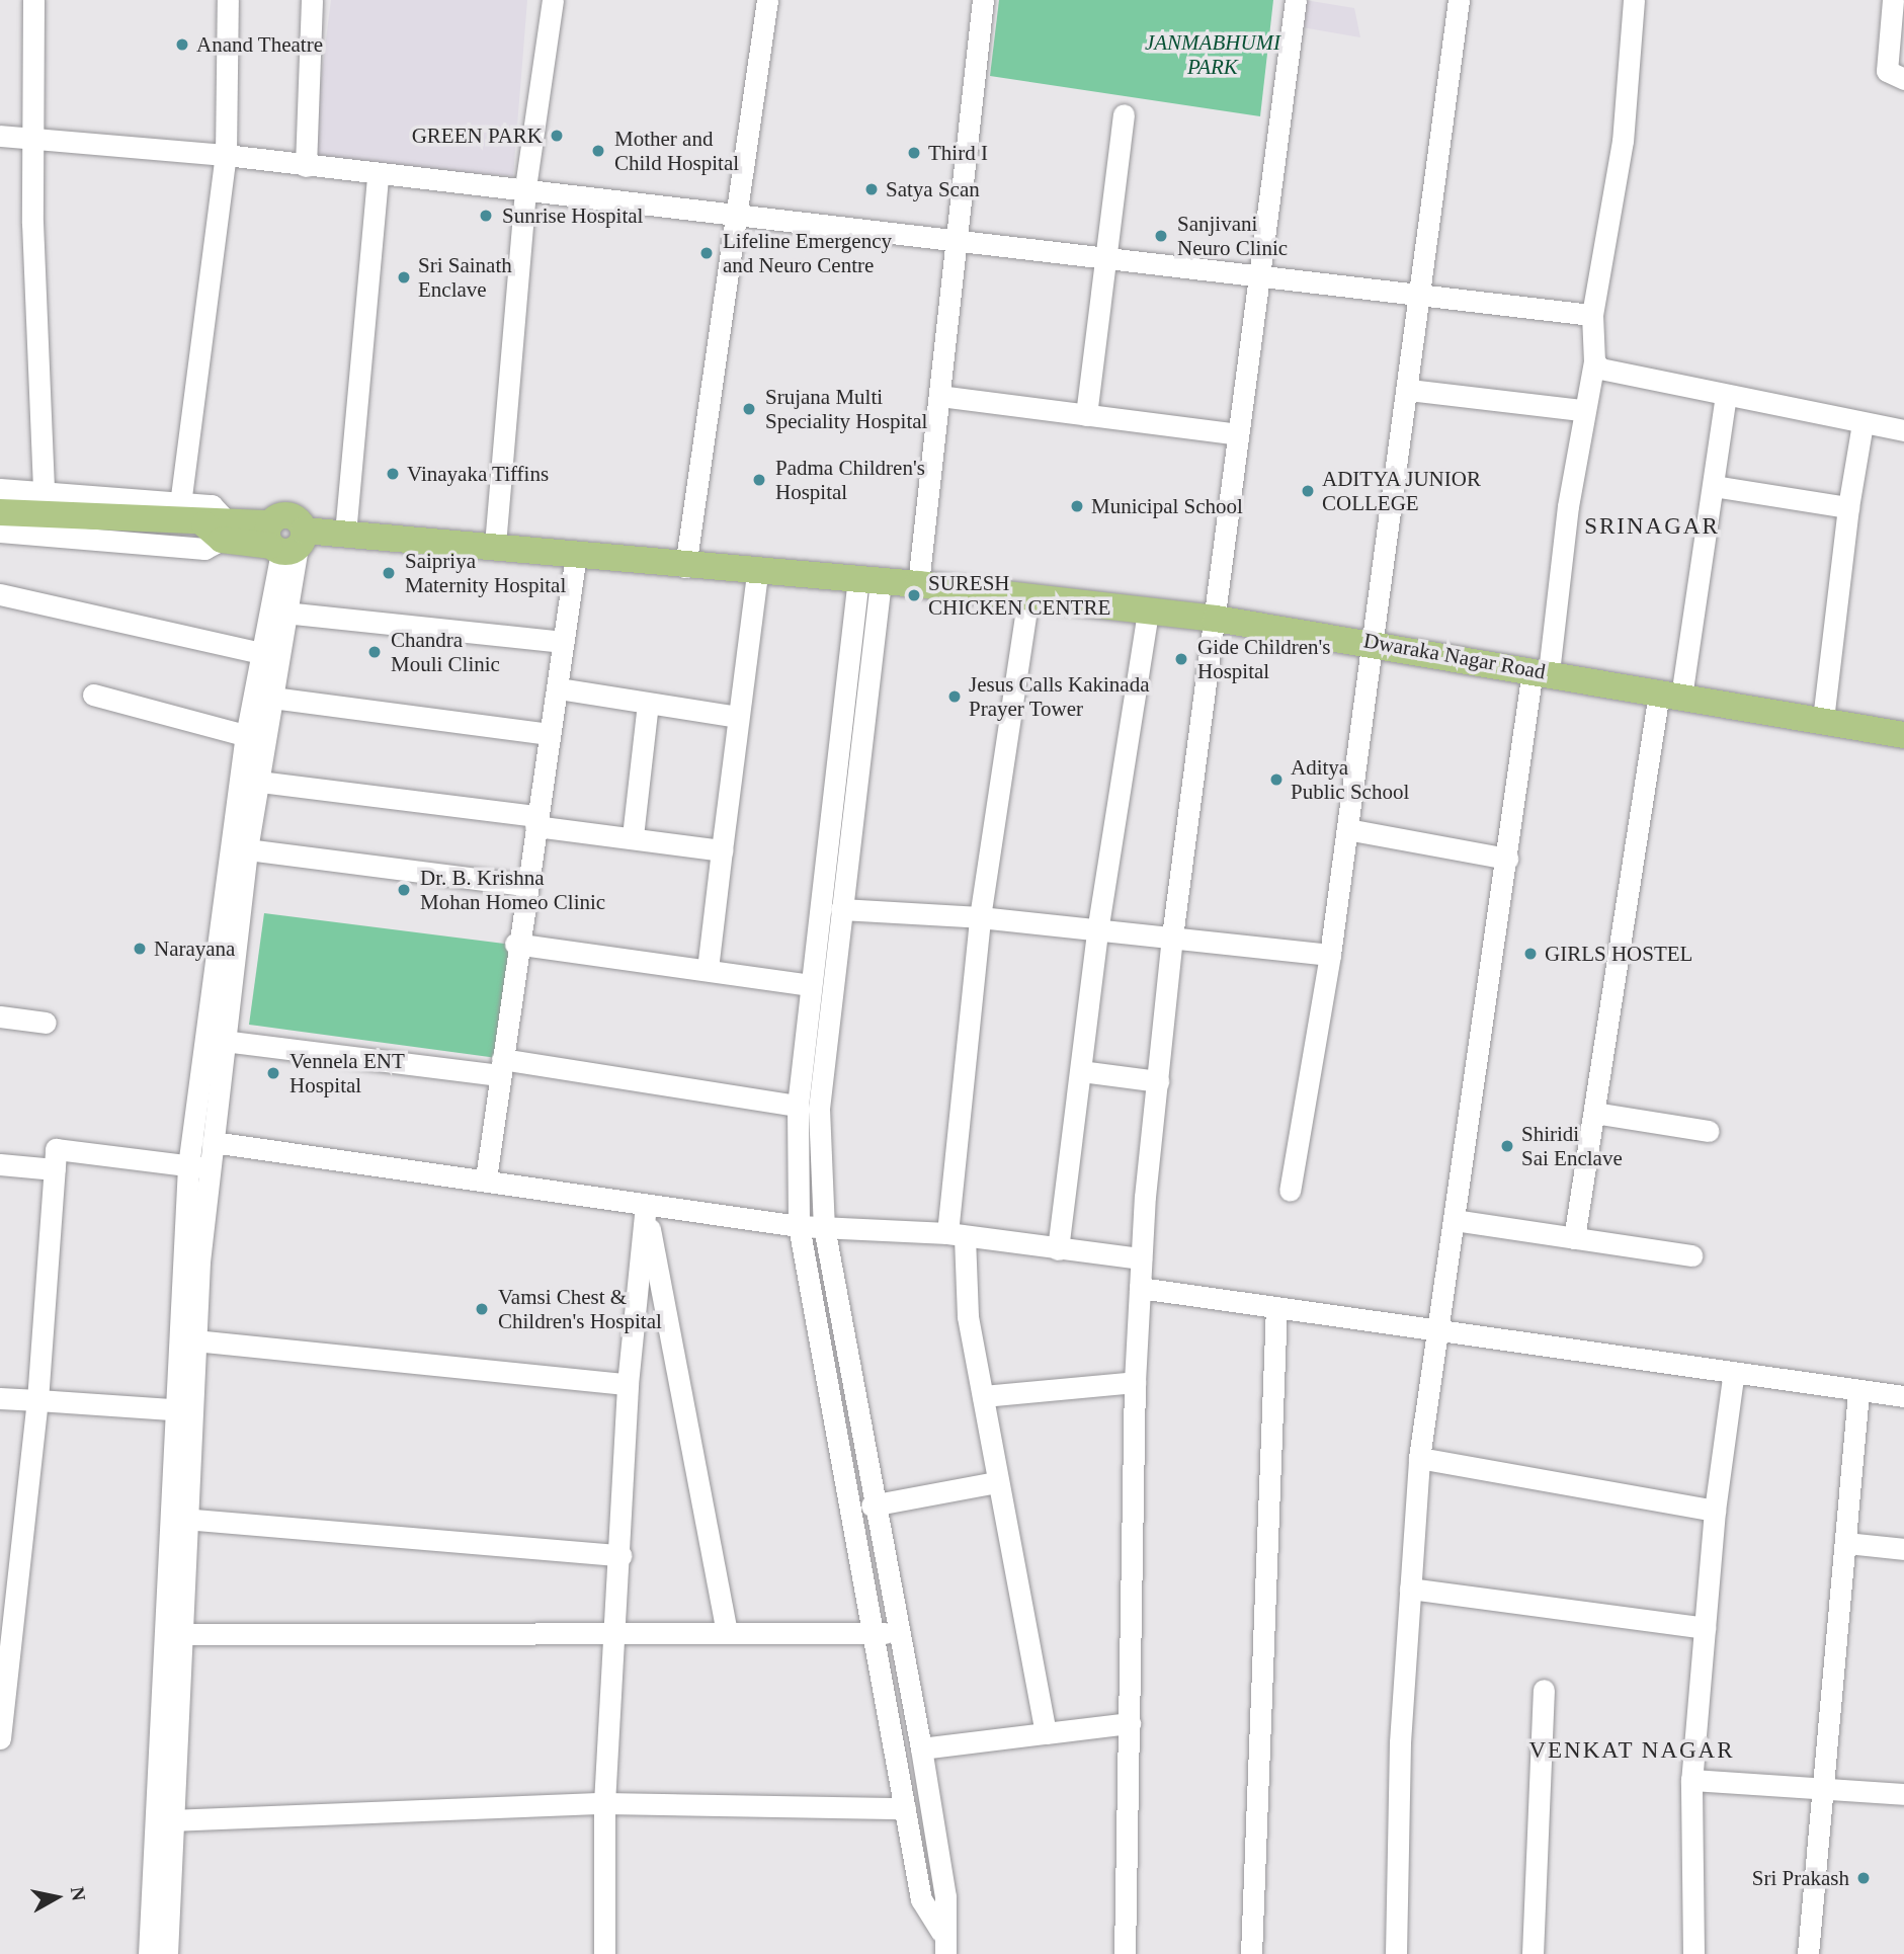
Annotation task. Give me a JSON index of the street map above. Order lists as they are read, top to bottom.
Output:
{
  "streets": {
    "main road": ["Dwaraka Nagar Road"]
  },
  "districts": ["SRINAGAR", "VENKAT NAGAR"],
  "parks": ["JANMABHUMI PARK"],
  "places": [
    "Anand Theatre",
    "GREEN PARK",
    "Mother and Child Hospital",
    "Third I",
    "Satya Scan",
    "Sunrise Hospital",
    "Sanjivani Neuro Clinic",
    "Lifeline Emergency and Neuro Centre",
    "Sri Sainath Enclave",
    "Srujana Multi Speciality Hospital",
    "Vinayaka Tiffins",
    "Padma Children's Hospital",
    "ADITYA JUNIOR COLLEGE",
    "Municipal School",
    "Saipriya Maternity Hospital",
    "SURESH CHICKEN CENTRE",
    "Chandra Mouli Clinic",
    "Gide Children's Hospital",
    "Jesus Calls Kakinada Prayer Tower",
    "Aditya Public School",
    "Dr. B. Krishna Mohan Homeo Clinic",
    "Narayana",
    "GIRLS HOSTEL",
    "Vennela ENT Hospital",
    "Shiridi Sai Enclave",
    "Vamsi Chest & Children's Hospital",
    "Sri Prakash"
  ],
  "north": "right"
}
